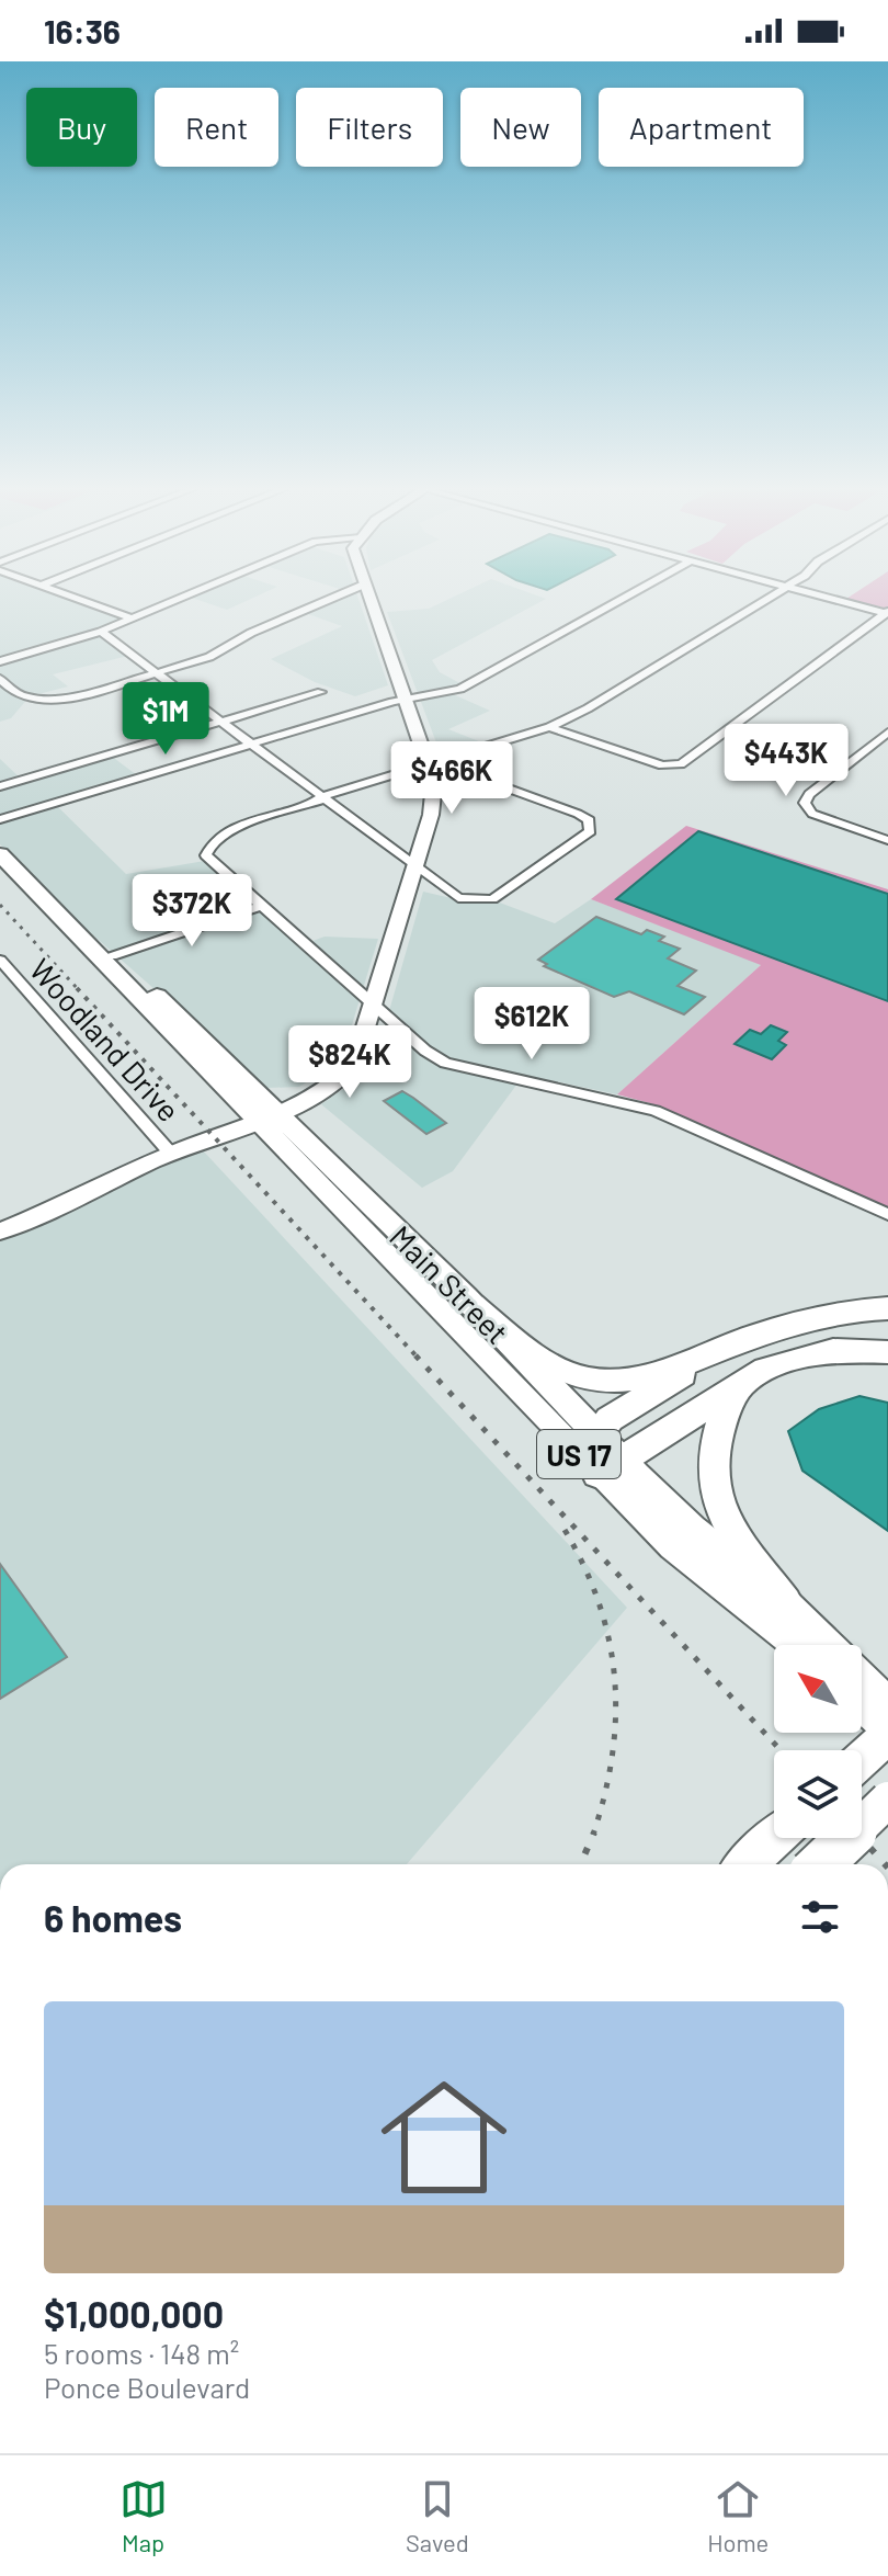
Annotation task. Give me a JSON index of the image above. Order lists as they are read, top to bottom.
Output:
{
  "streets": {
    "main road": ["Main Street", "US 17"],
    "street": ["Woodland Drive"]
  },
  "north": "top left",
  "page": {
    "status": "16:36",
    "chip": [
      "Buy",
      "Rent",
      "Filters",
      "New",
      "Apartment"
    ],
    "price": [
      "$1M",
      "$443K",
      "$466K",
      "$372K",
      "$612K",
      "$824K"
    ],
    "heading": "6 homes",
    "list": [
      {
        "name": "$1,000,000",
        "note": "5 rooms · 148 m² · Ponce Boulevard"
      }
    ],
    "tabs": ["Map", "Saved", "Home"]
  }
}
